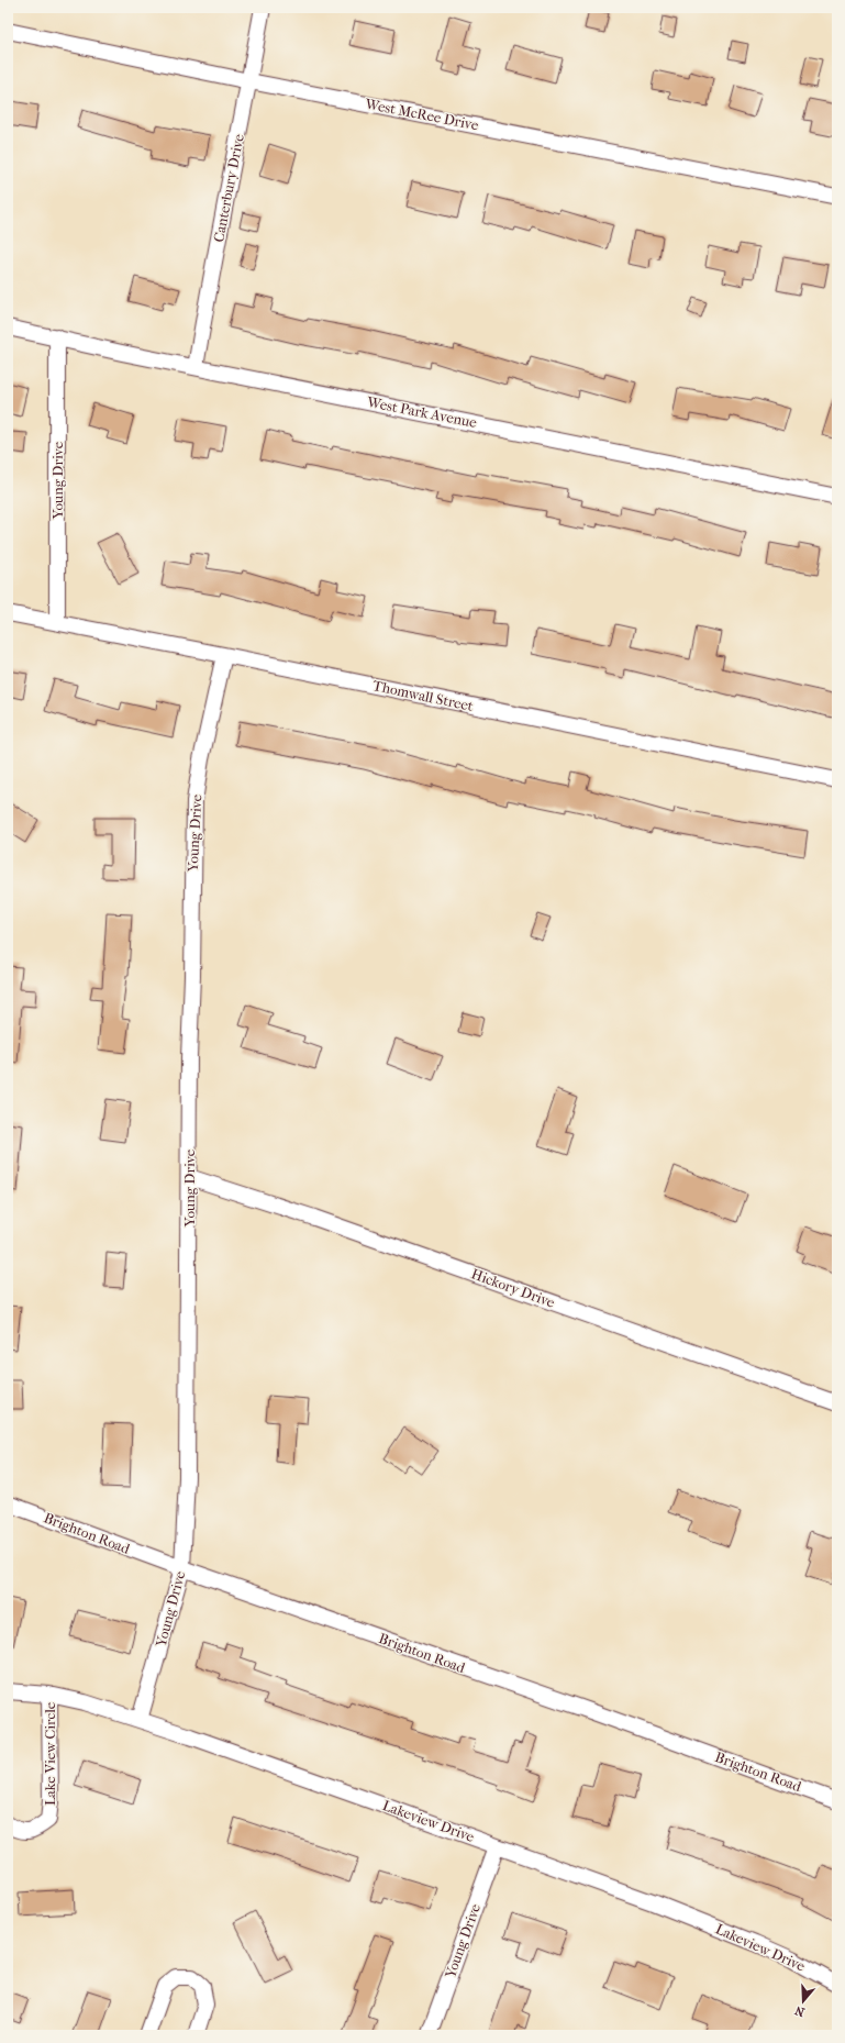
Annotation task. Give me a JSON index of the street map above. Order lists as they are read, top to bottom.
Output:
{
  "streets": {
    "street": [
      "West McRee Drive",
      "Canterbury Drive",
      "West Park Avenue",
      "Young Drive",
      "Thomwall Street",
      "Hickory Drive",
      "Brighton Road",
      "Lake View Circle",
      "Lakeview Drive"
    ]
  },
  "crossings": [
    ["West McRee Drive", "Canterbury Drive"],
    ["Canterbury Drive", "West Park Avenue"],
    ["West Park Avenue", "Young Drive"],
    ["Young Drive", "Thomwall Street"],
    ["Young Drive", "Hickory Drive"],
    ["Young Drive", "Brighton Road"],
    ["Young Drive", "Lakeview Drive"],
    ["Lake View Circle", "Lakeview Drive"]
  ],
  "north": "bottom"
}
